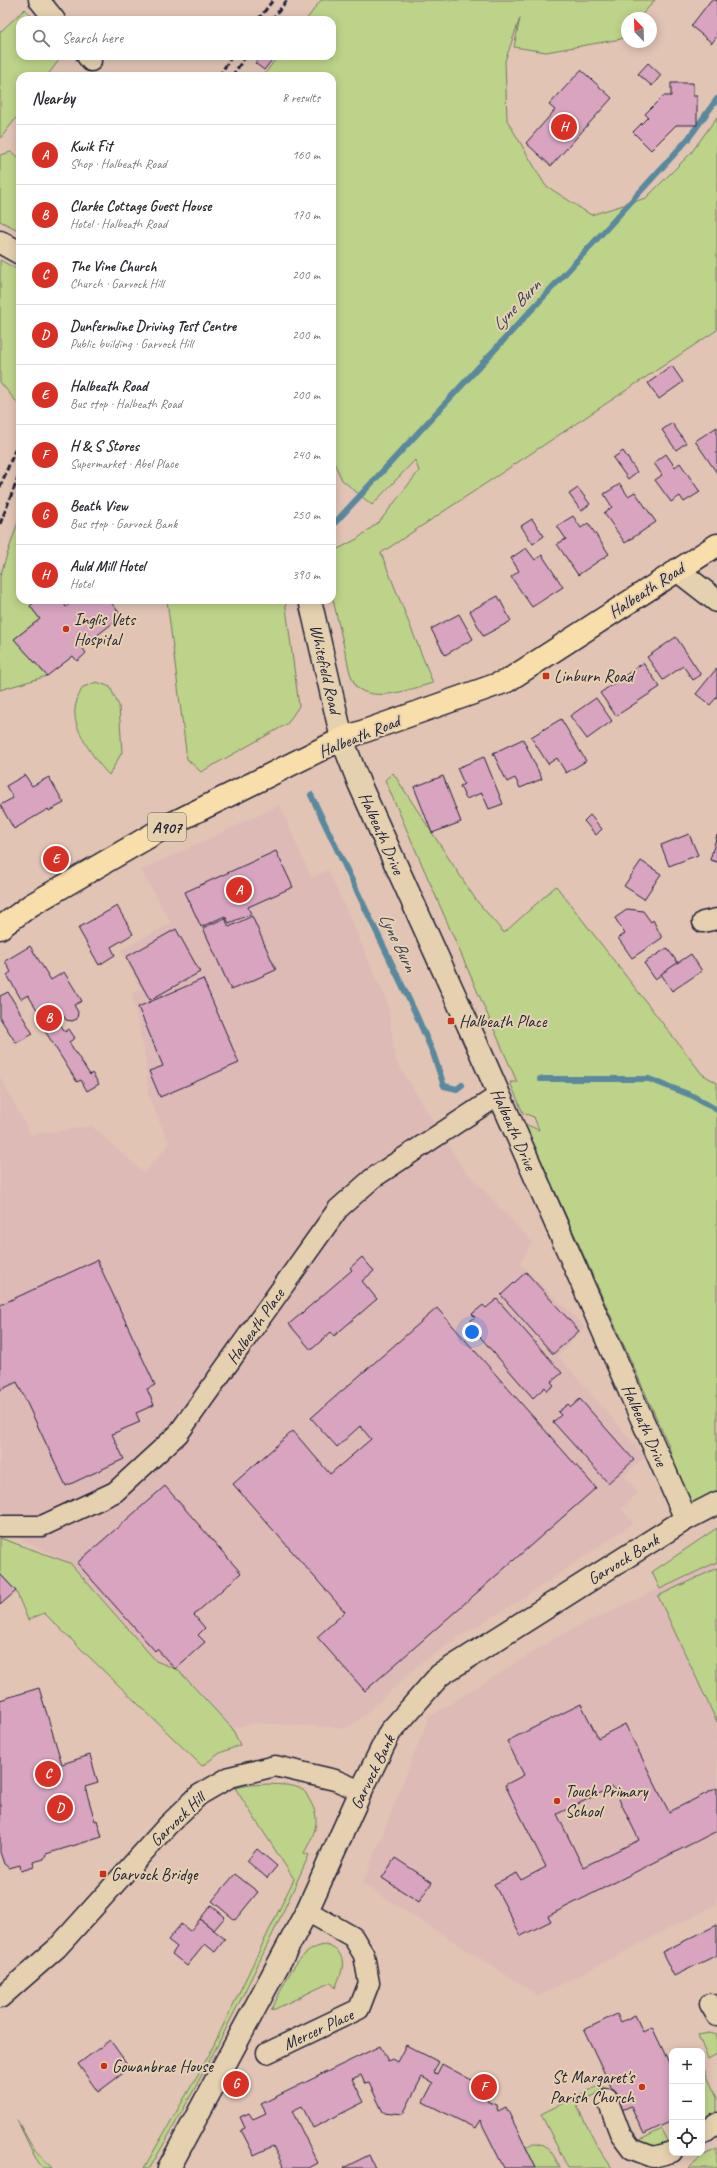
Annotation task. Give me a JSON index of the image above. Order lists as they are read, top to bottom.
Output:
{
  "streets": {
    "main road": ["Halbeath Road", "A907"],
    "street": [
      "Whitefield Road",
      "Halbeath Drive",
      "Halbeath Place",
      "Garvock Bank",
      "Garvock Hill",
      "Mercer Place"
    ]
  },
  "crossings": [
    ["Halbeath Road", "Whitefield Road"],
    ["Halbeath Road", "Halbeath Drive"],
    ["Whitefield Road", "Halbeath Drive"],
    ["Halbeath Drive", "Halbeath Place"],
    ["Halbeath Drive", "Garvock Bank"],
    ["Garvock Bank", "Garvock Hill"],
    ["Garvock Bank", "Mercer Place"]
  ],
  "water": ["Lyne Burn"],
  "places": {
    "other": [
      "Inglis Vets Hospital",
      "Touch Primary School",
      "Gowanbrae House",
      "St Margaret's Parish Church"
    ],
    "transit": ["Linburn Road", "Halbeath Place", "Garvock Bridge"]
  },
  "north": "top left",
  "page": {
    "search": "Search here",
    "heading": ["Nearby", "8 results"],
    "pins": [
      "H",
      "E",
      "A",
      "B",
      "C",
      "D",
      "G",
      "F"
    ],
    "list": [
      {
        "mark": "A",
        "name": "Kwik Fit",
        "note": "Shop · Halbeath Road",
        "value": "160 m"
      },
      {
        "mark": "B",
        "name": "Clarke Cottage Guest House",
        "note": "Hotel · Halbeath Road",
        "value": "170 m"
      },
      {
        "mark": "C",
        "name": "The Vine Church",
        "note": "Church · Garvock Hill",
        "value": "200 m"
      },
      {
        "mark": "D",
        "name": "Dunfermline Driving Test Centre",
        "note": "Public building · Garvock Hill",
        "value": "200 m"
      },
      {
        "mark": "E",
        "name": "Halbeath Road",
        "note": "Bus stop · Halbeath Road",
        "value": "200 m"
      },
      {
        "mark": "F",
        "name": "H & S Stores",
        "note": "Supermarket · Abel Place",
        "value": "240 m"
      },
      {
        "mark": "G",
        "name": "Beath View",
        "note": "Bus stop · Garvock Bank",
        "value": "250 m"
      },
      {
        "mark": "H",
        "name": "Auld Mill Hotel",
        "note": "Hotel",
        "value": "390 m"
      }
    ],
    "map_buttons": ["+", "−"]
  }
}
